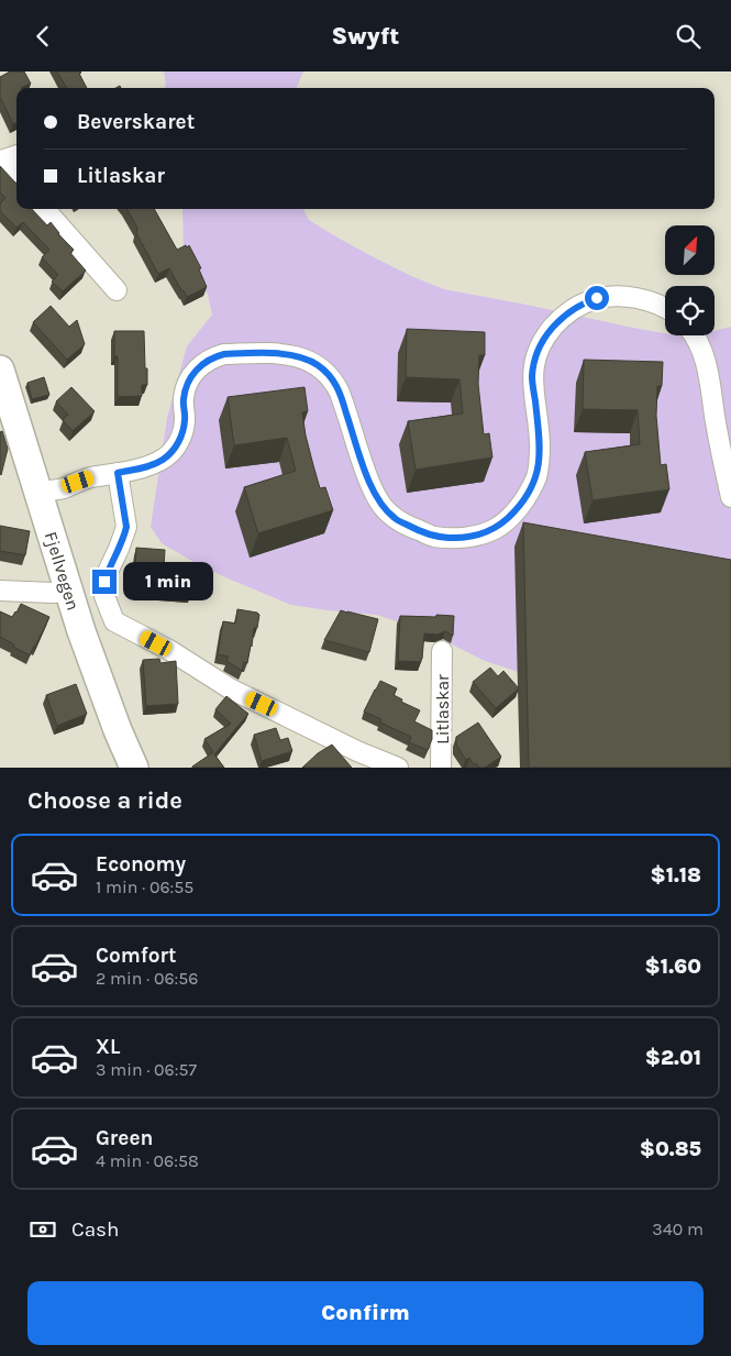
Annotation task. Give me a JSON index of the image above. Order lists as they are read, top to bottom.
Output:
{
  "streets": {
    "main road": ["Fjellvegen"],
    "street": ["Litlaskar"]
  },
  "north": "top right",
  "page": {
    "header": "Swyft",
    "banner": ["Beverskaret", "Litlaskar"],
    "bubble": "1 min",
    "heading": "Choose a ride",
    "list": [
      {
        "name": "Economy",
        "note": "1 min · 06:55",
        "value": "$1.18"
      },
      {
        "name": "Comfort",
        "note": "2 min · 06:56",
        "value": "$1.60"
      },
      {
        "name": "XL",
        "note": "3 min · 06:57",
        "value": "$2.01"
      },
      {
        "name": "Green",
        "note": "4 min · 06:58",
        "value": "$0.85"
      }
    ],
    "pay": ["Cash", "340 m"],
    "buttons": "Confirm"
  }
}
